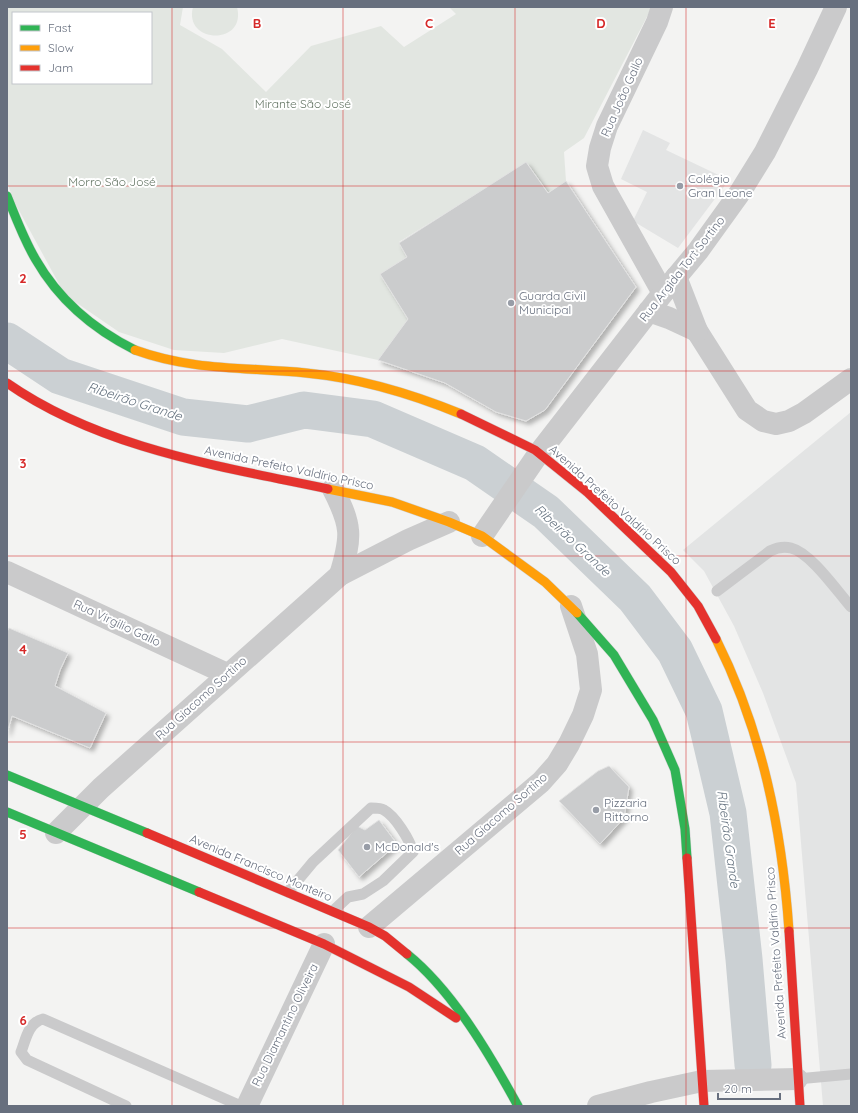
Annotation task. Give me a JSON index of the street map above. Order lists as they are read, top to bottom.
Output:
{
  "streets": {
    "main road": ["Avenida Prefeito Valdírio Prisco", "Avenida Francisco Monteiro"],
    "street": [
      "Rua João Gallo",
      "Rua Argida Tort Sortino",
      "Rua Virgilio Gallo",
      "Rua Giacomo Sortino",
      "Rua Diamantino Oliveira"
    ]
  },
  "crossings": [
    ["Rua João Gallo", "Rua Argida Tort Sortino"],
    ["Rua Argida Tort Sortino", "Avenida Prefeito Valdírio Prisco"],
    ["Avenida Prefeito Valdírio Prisco", "Rua Giacomo Sortino"],
    ["Rua Virgilio Gallo", "Rua Giacomo Sortino"],
    ["Rua Giacomo Sortino", "Avenida Francisco Monteiro"],
    ["Avenida Francisco Monteiro", "Rua Diamantino Oliveira"]
  ],
  "water": ["Ribeirão Grande"],
  "parks": ["Mirante São José", "Morro São José"],
  "places": [
    "Colégio Gran Leone",
    "Guarda Civil Municipal",
    "Pizzaria Rittorno",
    "McDonald's"
  ],
  "legend": ["Fast", "Slow", "Jam"],
  "scale_bar": "20 m",
  "grid": {
    "columns": [
      "B",
      "C",
      "D",
      "E"
    ],
    "rows": [
      "2",
      "3",
      "4",
      "5",
      "6"
    ]
  }
}
